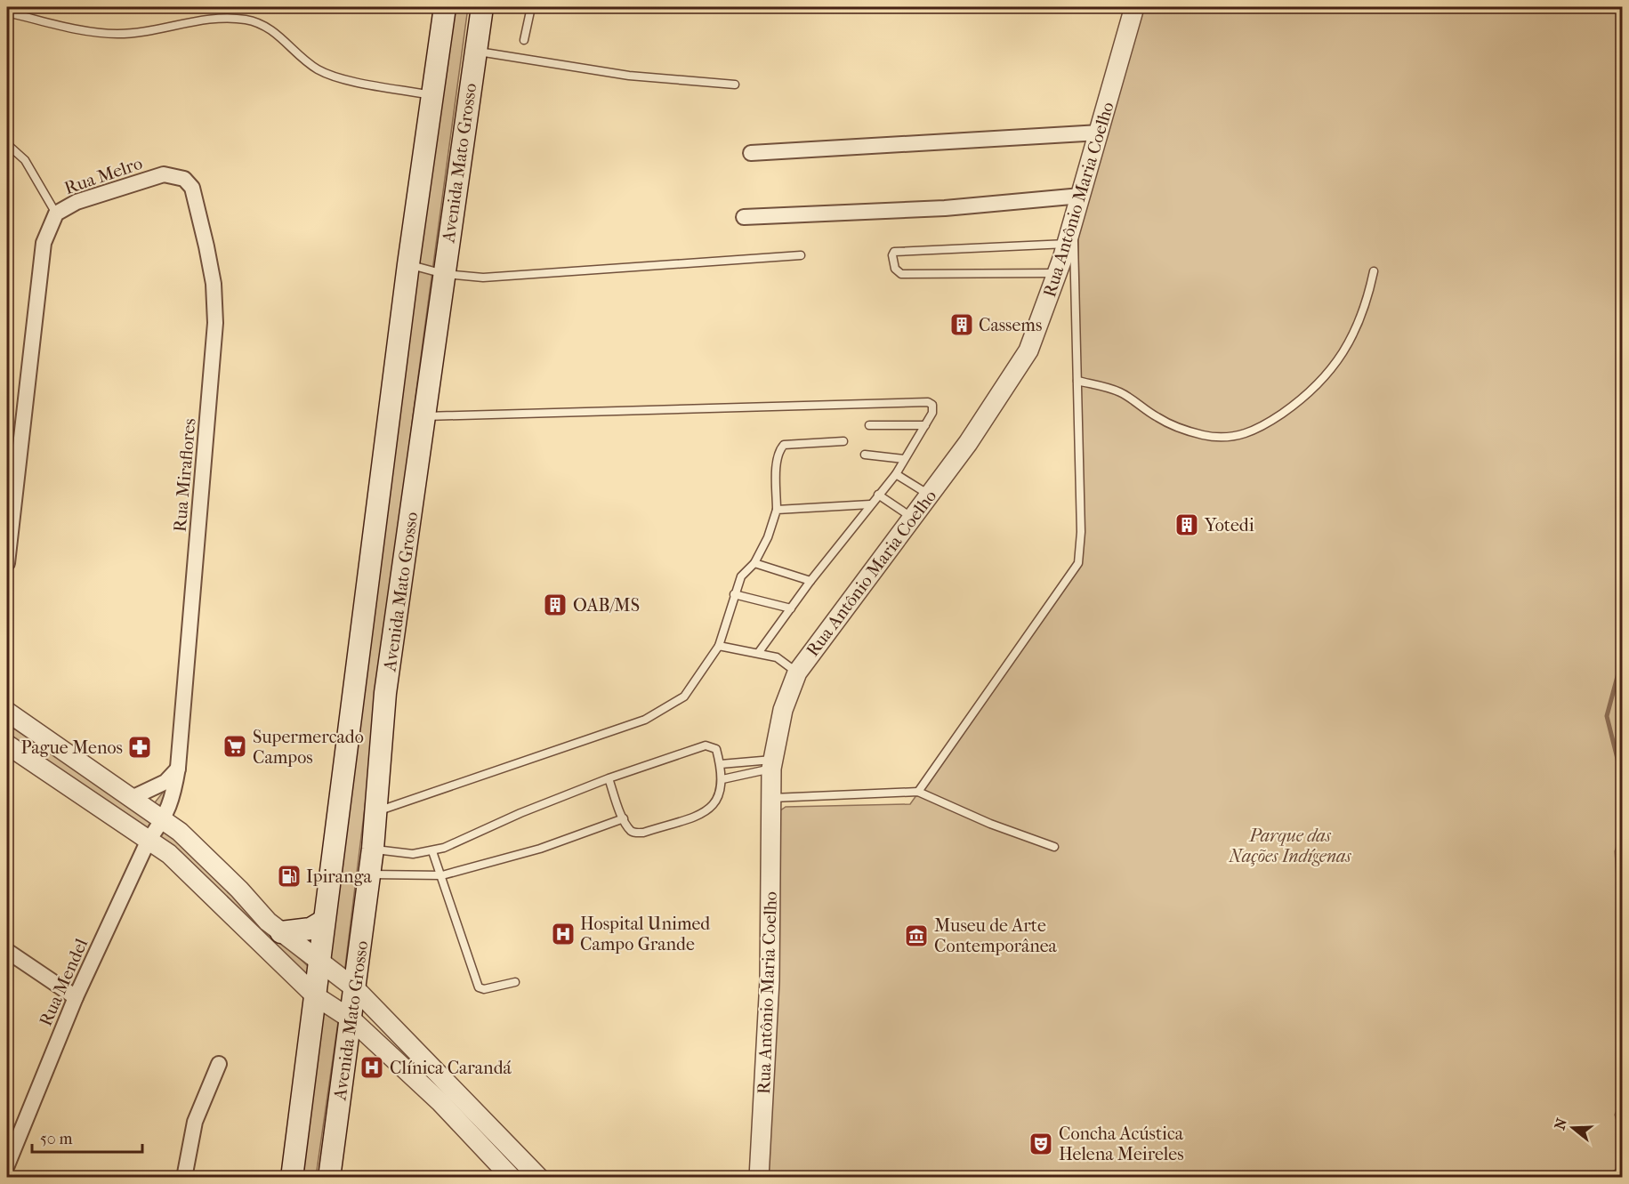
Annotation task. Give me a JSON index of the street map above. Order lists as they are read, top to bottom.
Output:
{
  "streets": {
    "main road": ["Avenida Mato Grosso"],
    "street": [
      "Rua Melro",
      "Rua Antônio Maria Coelho",
      "Rua Miraflores",
      "Rua Mendel"
    ]
  },
  "crossings": [
    ["Rua Melro", "Rua Miraflores"],
    ["Rua Miraflores", "Rua Mendel"]
  ],
  "parks": ["Parque das Nações Indígenas"],
  "places": {
    "building": ["Cassems", "Yotedi", "OAB/MS"],
    "supermarket": ["Supermercado Campos"],
    "pharmacy": ["Pague Menos"],
    "fuel station": ["Ipiranga"],
    "hospital": ["Hospital Unimed Campo Grande", "Clínica Carandá"],
    "museum": ["Museu de Arte Contemporânea"],
    "theatre": ["Concha Acústica Helena Meireles"]
  },
  "scale_bar": "50 m",
  "north": "left"
}
